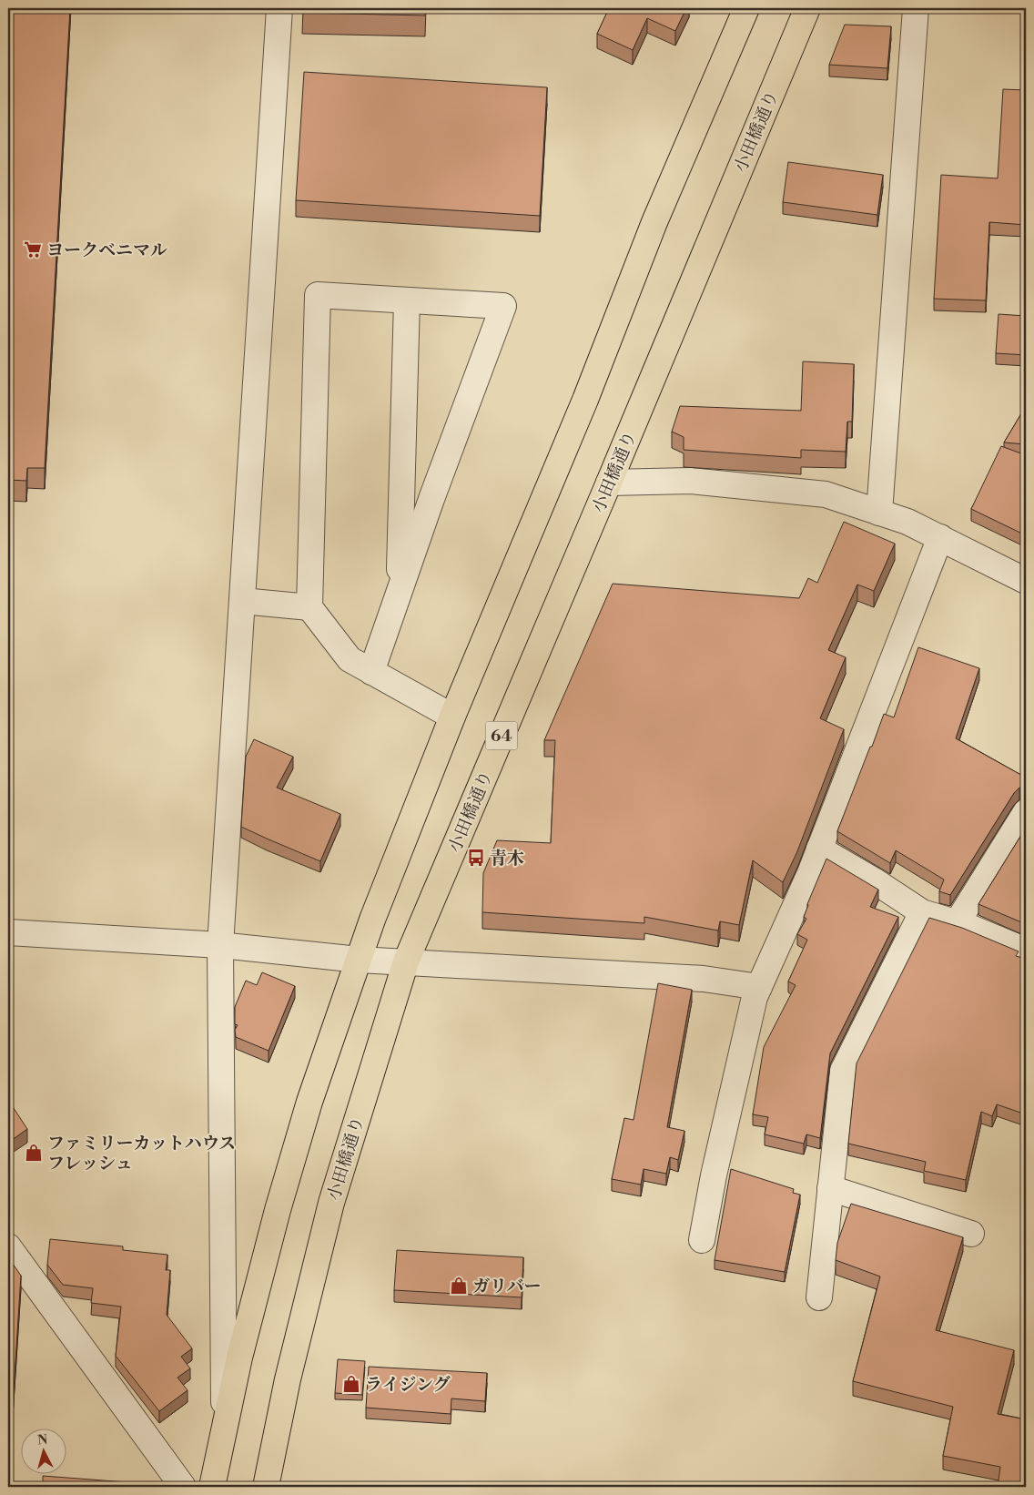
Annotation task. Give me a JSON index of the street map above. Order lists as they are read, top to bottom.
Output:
{
  "streets": {
    "main road": ["小田橋通り", "64"]
  },
  "places": {
    "supermarket": ["ヨークベニマル"],
    "bus stop": ["青木"],
    "shop": ["ファミリーカットハウス フレッシュ", "ガリバー", "ライジング"]
  },
  "north": "top"
}
